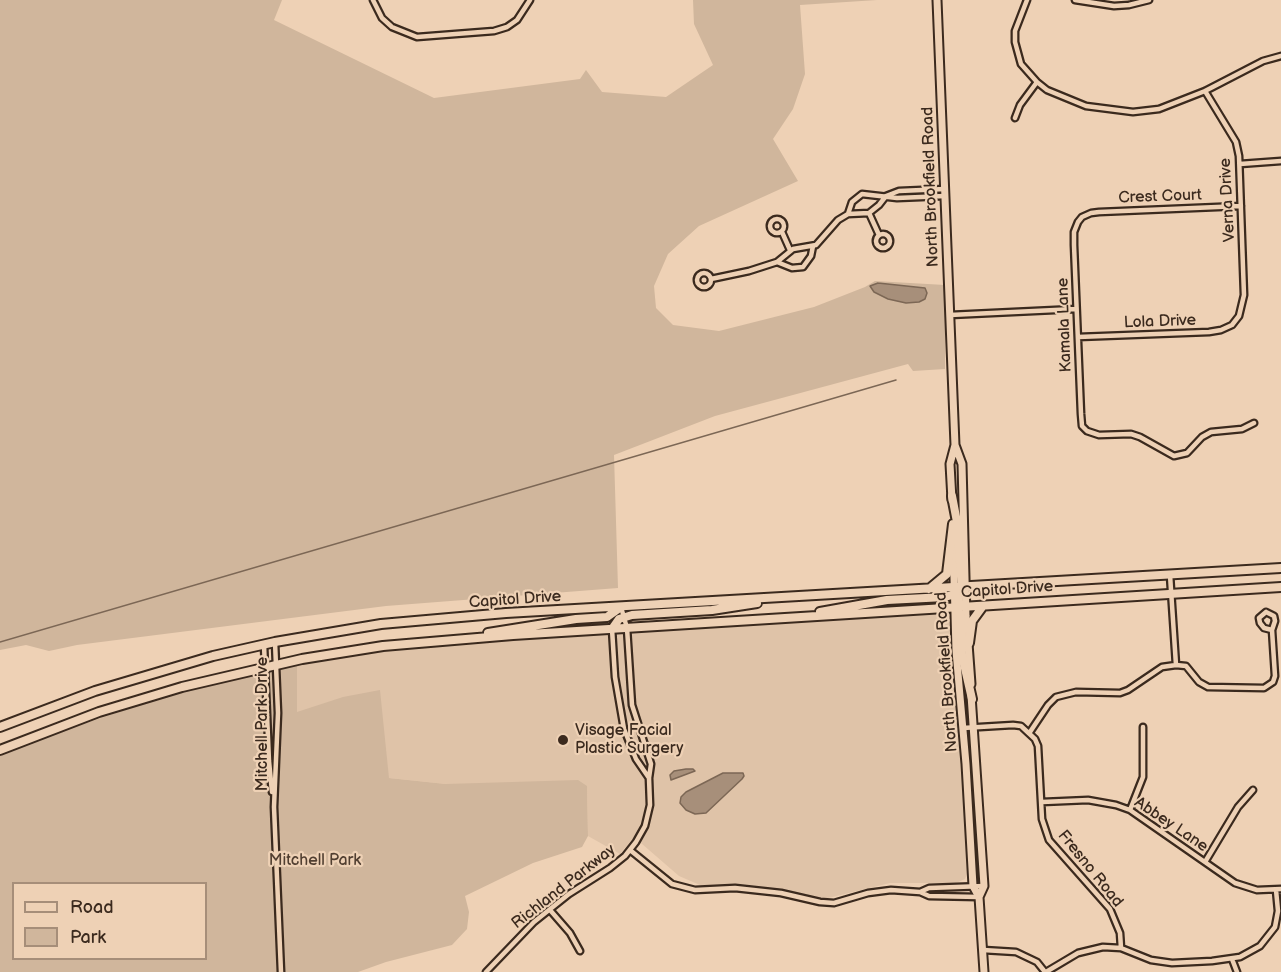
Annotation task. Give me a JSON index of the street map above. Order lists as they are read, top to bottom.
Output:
{
  "streets": {
    "main road": ["Capitol Drive"],
    "street": [
      "North Brookfield Road",
      "Crest Court",
      "Verna Drive",
      "Lola Drive",
      "Kamala Lane",
      "Mitchell Park Drive",
      "Abbey Lane",
      "Fresno Road",
      "Richland Parkway"
    ]
  },
  "crossings": [
    ["North Brookfield Road", "Capitol Drive"],
    ["Crest Court", "Verna Drive"],
    ["Crest Court", "Kamala Lane"],
    ["Verna Drive", "Lola Drive"],
    ["Lola Drive", "Kamala Lane"],
    ["Capitol Drive", "Mitchell Park Drive"],
    ["Capitol Drive", "Richland Parkway"],
    ["Abbey Lane", "Fresno Road"]
  ],
  "parks": ["Mitchell Park"],
  "places": ["Visage Facial Plastic Surgery"],
  "legend": ["Road", "Park"]
}
